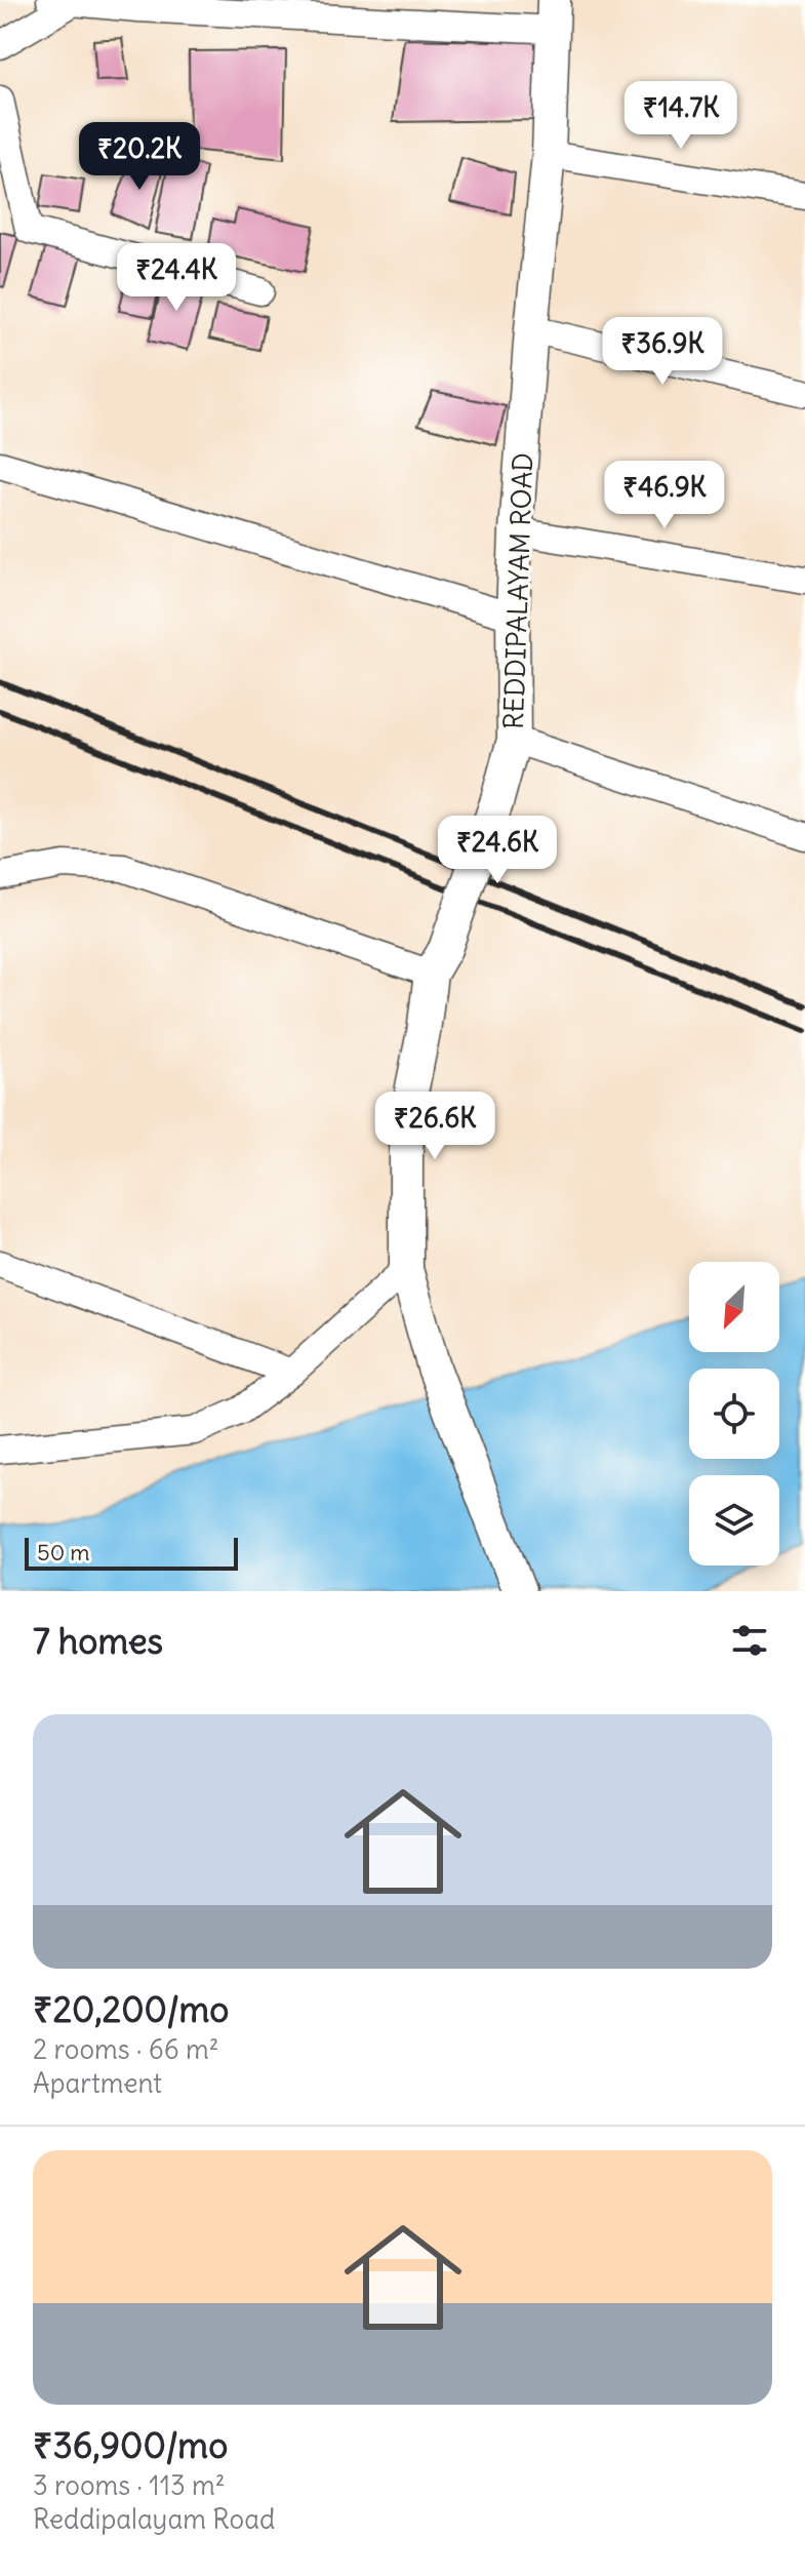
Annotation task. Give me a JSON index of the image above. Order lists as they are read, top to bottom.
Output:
{
  "streets": {
    "street": ["REDDIPALAYAM ROAD"]
  },
  "scale_bar": "50 m",
  "north": "bottom left",
  "page": {
    "price": [
      "₹14.7K",
      "₹20.2K",
      "₹24.4K",
      "₹36.9K",
      "₹46.9K",
      "₹24.6K",
      "₹26.6K"
    ],
    "scale": "50 m",
    "heading": "7 homes",
    "list": [
      {
        "name": "₹20,200/mo",
        "note": "2 rooms · 66 m² · Apartment"
      },
      {
        "name": "₹36,900/mo",
        "note": "3 rooms · 113 m² · Reddipalayam Road"
      }
    ]
  }
}
